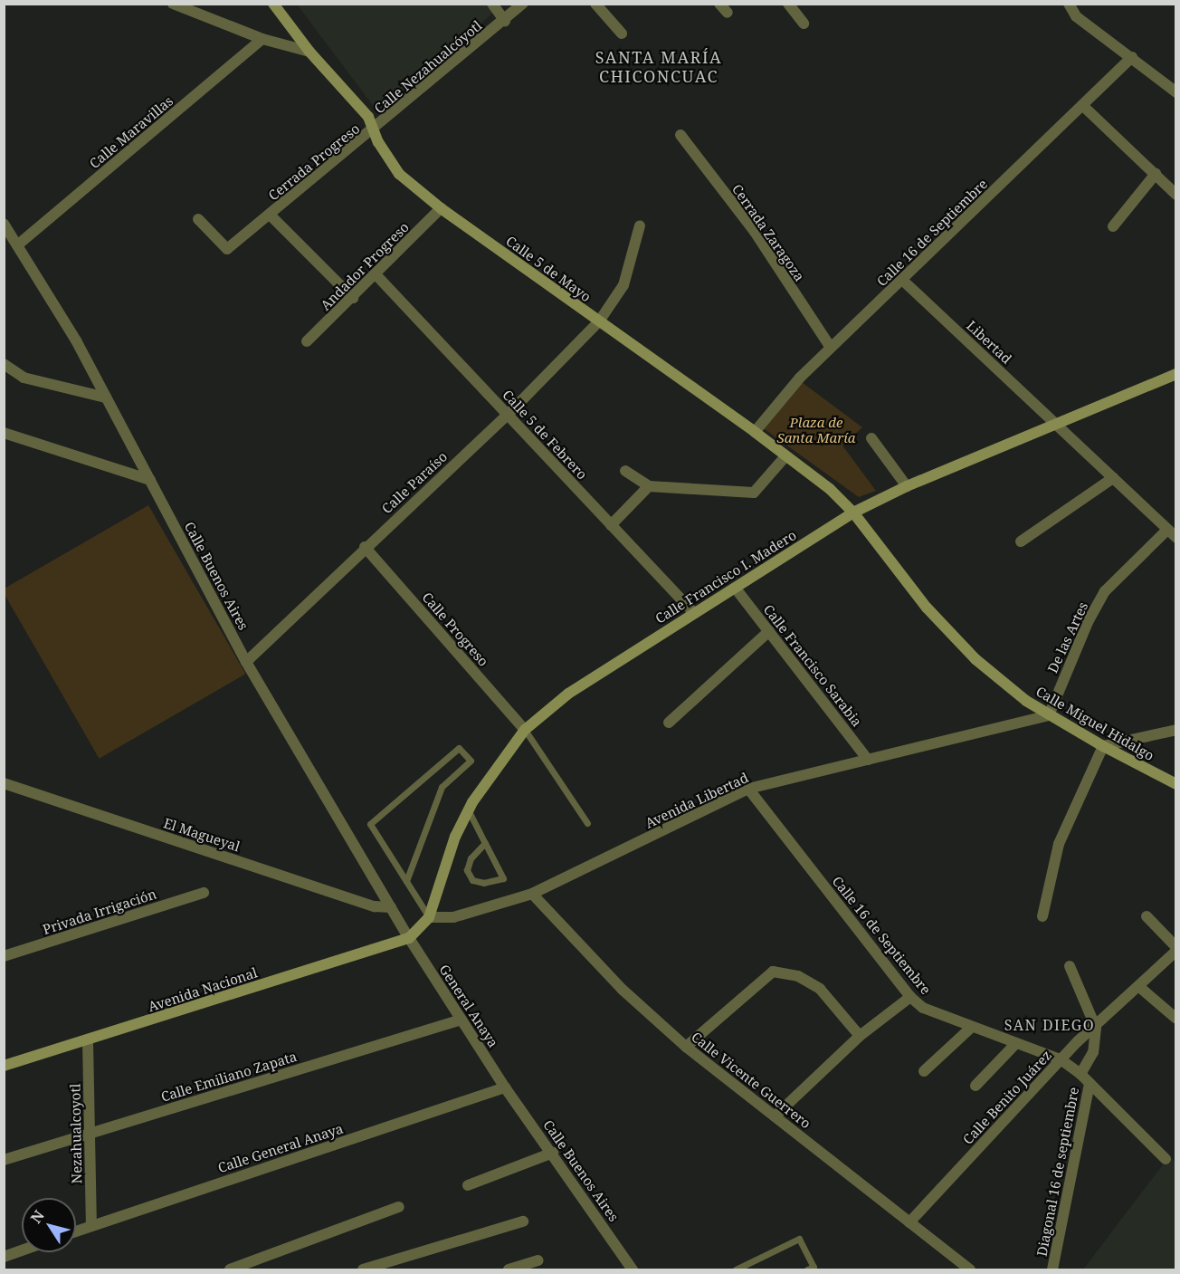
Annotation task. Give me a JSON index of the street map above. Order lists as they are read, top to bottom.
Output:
{
  "streets": {
    "main road": [
      "Calle 5 de Mayo",
      "Calle Francisco I. Madero",
      "Calle Miguel Hidalgo",
      "Avenida Nacional"
    ],
    "street": [
      "Calle Nezahualcóyotl",
      "Calle Maravillas",
      "Cerrada Progreso",
      "Cerrada Zaragoza",
      "Calle 16 de Septiembre",
      "Andador Progreso",
      "Libertad",
      "Calle 5 de Febrero",
      "Calle Paraíso",
      "Calle Buenos Aires",
      "Calle Progreso",
      "De las Artes",
      "Calle Francisco Sarabia",
      "Avenida Libertad",
      "El Magueyal",
      "Privada Irrigación",
      "General Anaya",
      "Calle Emiliano Zapata",
      "Calle Vicente Guerrero",
      "Calle Benito Juárez",
      "Nezahualcoyotl",
      "Calle General Anaya",
      "Diagonal 16 de septiembre"
    ]
  },
  "crossings": [
    ["Calle Nezahualcóyotl", "Cerrada Progreso"],
    ["Calle Nezahualcóyotl", "Calle 5 de Mayo"],
    ["Calle Maravillas", "Calle Buenos Aires"],
    ["Cerrada Progreso", "Calle 5 de Mayo"],
    ["Cerrada Zaragoza", "Calle 16 de Septiembre"],
    ["Calle 16 de Septiembre", "Calle 5 de Mayo"],
    ["Calle 16 de Septiembre", "Libertad"],
    ["Calle 16 de Septiembre", "Avenida Libertad"],
    ["Calle 16 de Septiembre", "Calle Benito Juárez"],
    ["Calle 16 de Septiembre", "Diagonal 16 de septiembre"],
    ["Andador Progreso", "Calle 5 de Mayo"],
    ["Andador Progreso", "Calle 5 de Febrero"],
    ["Calle 5 de Mayo", "Calle Paraíso"],
    ["Calle 5 de Mayo", "Calle Francisco I. Madero"],
    ["Calle 5 de Mayo", "Calle Miguel Hidalgo"],
    ["Libertad", "Calle Francisco I. Madero"],
    ["Libertad", "De las Artes"],
    ["Calle 5 de Febrero", "Calle Paraíso"],
    ["Calle 5 de Febrero", "Calle Francisco I. Madero"],
    ["Calle Paraíso", "Calle Buenos Aires"],
    ["Calle Paraíso", "Calle Progreso"],
    ["Calle Buenos Aires", "Calle Francisco I. Madero"],
    ["Calle Buenos Aires", "El Magueyal"],
    ["Calle Buenos Aires", "Avenida Nacional"],
    ["Calle Buenos Aires", "General Anaya"],
    ["Calle Buenos Aires", "Calle General Anaya"],
    ["Calle Francisco I. Madero", "Calle Progreso"],
    ["Calle Francisco I. Madero", "Calle Francisco Sarabia"],
    ["Calle Francisco I. Madero", "Calle Miguel Hidalgo"],
    ["Calle Francisco I. Madero", "Avenida Libertad"],
    ["Calle Francisco I. Madero", "Avenida Nacional"],
    ["Calle Francisco I. Madero", "General Anaya"],
    ["De las Artes", "Calle Miguel Hidalgo"],
    ["De las Artes", "Avenida Libertad"],
    ["Calle Francisco Sarabia", "Avenida Libertad"],
    ["Calle Miguel Hidalgo", "Avenida Libertad"],
    ["Avenida Libertad", "Calle Vicente Guerrero"],
    ["Avenida Nacional", "General Anaya"],
    ["Avenida Nacional", "Nezahualcoyotl"],
    ["General Anaya", "Calle Emiliano Zapata"],
    ["General Anaya", "Calle General Anaya"],
    ["Calle Emiliano Zapata", "Nezahualcoyotl"],
    ["Calle Vicente Guerrero", "Calle Benito Juárez"],
    ["Calle Benito Juárez", "Diagonal 16 de septiembre"],
    ["Nezahualcoyotl", "Calle General Anaya"]
  ],
  "districts": ["SANTA MARÍA CHICONCUAC", "SAN DIEGO"],
  "parks": ["Plaza de Santa María"],
  "north": "top left"
}
